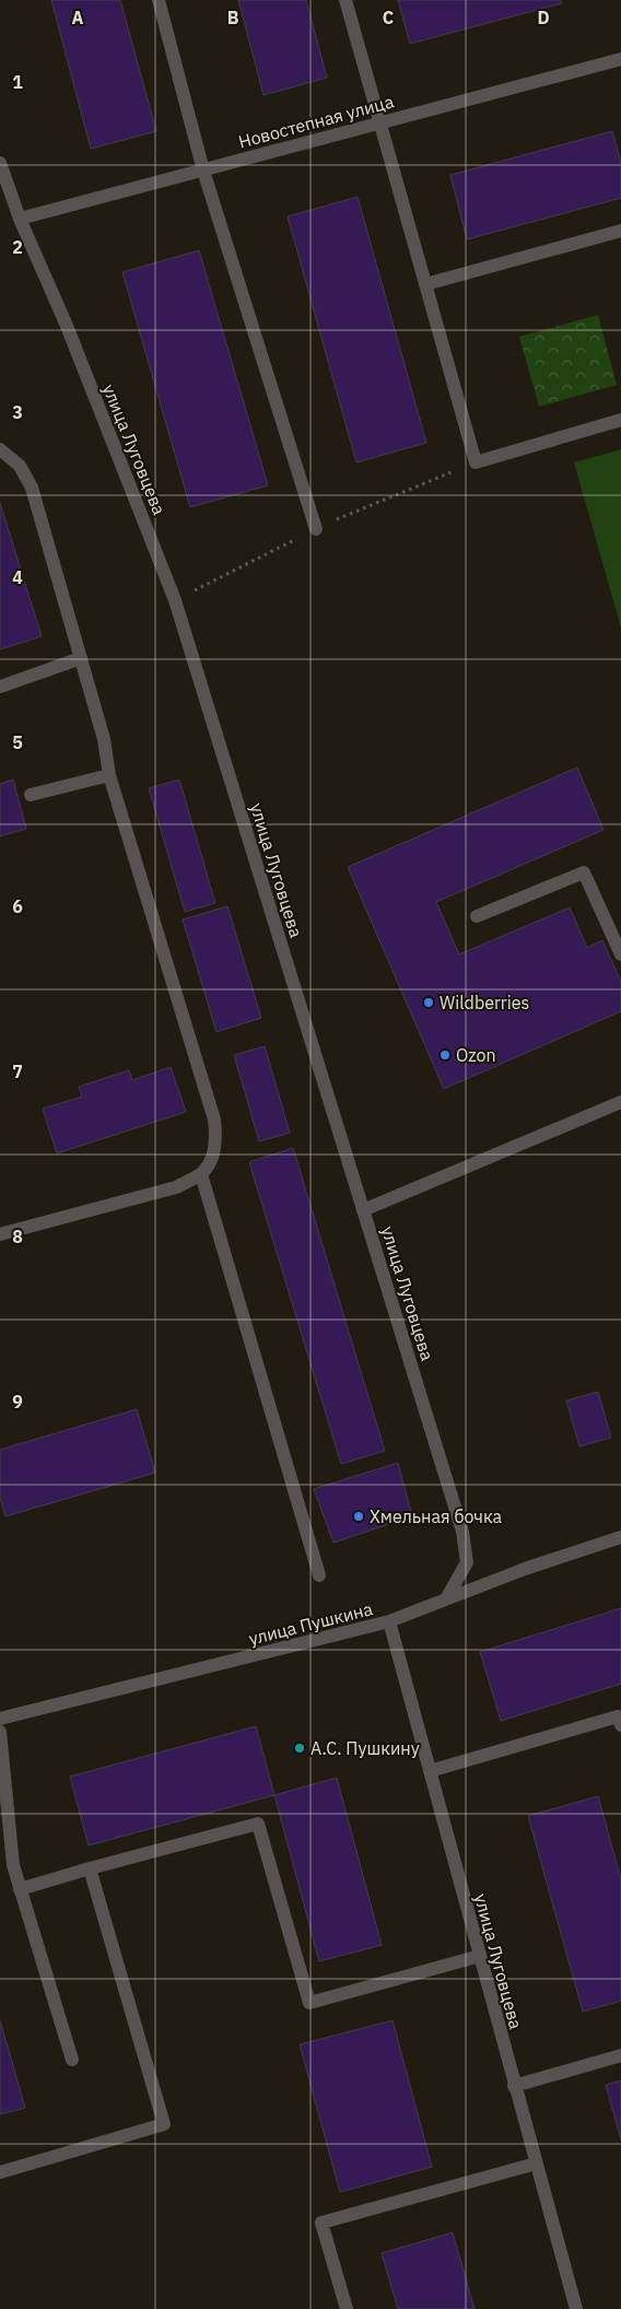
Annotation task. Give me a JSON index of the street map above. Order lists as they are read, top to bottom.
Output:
{
  "streets": {
    "street": ["Новостепная улица", "улица Луговцева", "улица Пушкина"]
  },
  "crossings": [
    ["Новостепная улица", "улица Луговцева"],
    ["улица Луговцева", "улица Пушкина"]
  ],
  "places": [
    "Wildberries",
    "Ozon",
    "Хмельная бочка",
    "А.С. Пушкину"
  ],
  "grid": {
    "columns": [
      "A",
      "B",
      "C",
      "D"
    ],
    "rows": [
      "1",
      "2",
      "3",
      "4",
      "5",
      "6",
      "7",
      "8",
      "9"
    ]
  }
}
